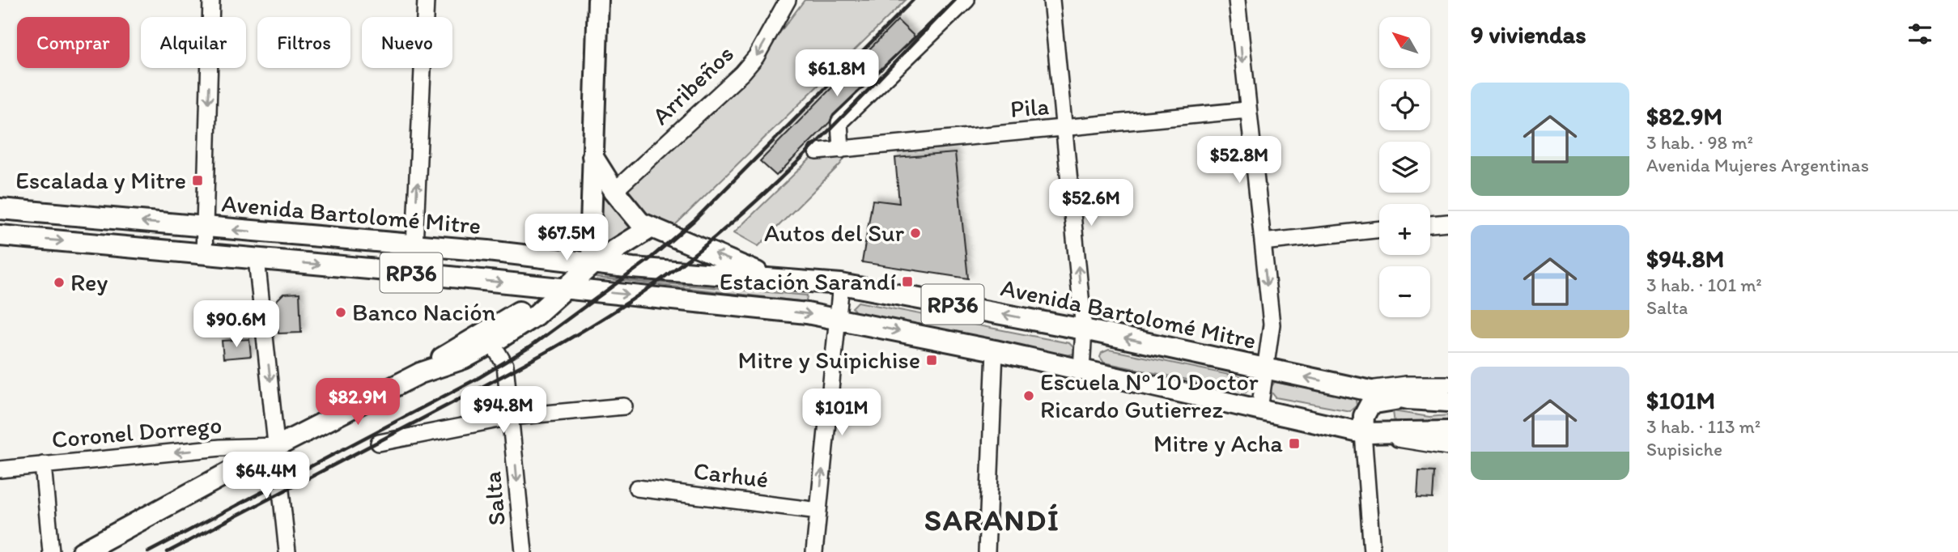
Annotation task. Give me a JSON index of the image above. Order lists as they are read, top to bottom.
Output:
{
  "streets": {
    "main road": ["Avenida Bartolomé Mitre", "RP36"],
    "street": [
      "Arribeños",
      "Pila",
      "Coronel Dorrego",
      "Carhué",
      "Salta"
    ]
  },
  "one_way": ["Coronel Dorrego", "Salta"],
  "districts": ["SARANDÍ"],
  "places": {
    "transit": [
      "Escalada y Mitre",
      "Estación Sarandí",
      "Mitre y Suipichise",
      "Mitre y Acha"
    ],
    "other": [
      "Autos del Sur",
      "Rey",
      "Banco Nación",
      "Escuela Nº 10 Doctor Ricardo Gutierrez"
    ]
  },
  "north": "top left",
  "page": {
    "heading": "9 viviendas",
    "map_buttons": ["+", "−"],
    "chip": [
      "Comprar",
      "Alquilar",
      "Filtros",
      "Nuevo"
    ],
    "price": [
      "$61.8M",
      "$52.8M",
      "$52.6M",
      "$67.5M",
      "$90.6M",
      "$82.9M",
      "$94.8M",
      "$101M",
      "$64.4M"
    ],
    "list": [
      {
        "name": "$82.9M",
        "note": "3 hab. · 98 m² · Avenida Mujeres Argentinas"
      },
      {
        "name": "$94.8M",
        "note": "3 hab. · 101 m² · Salta"
      },
      {
        "name": "$101M",
        "note": "3 hab. · 113 m² · Supisiche"
      }
    ]
  }
}
